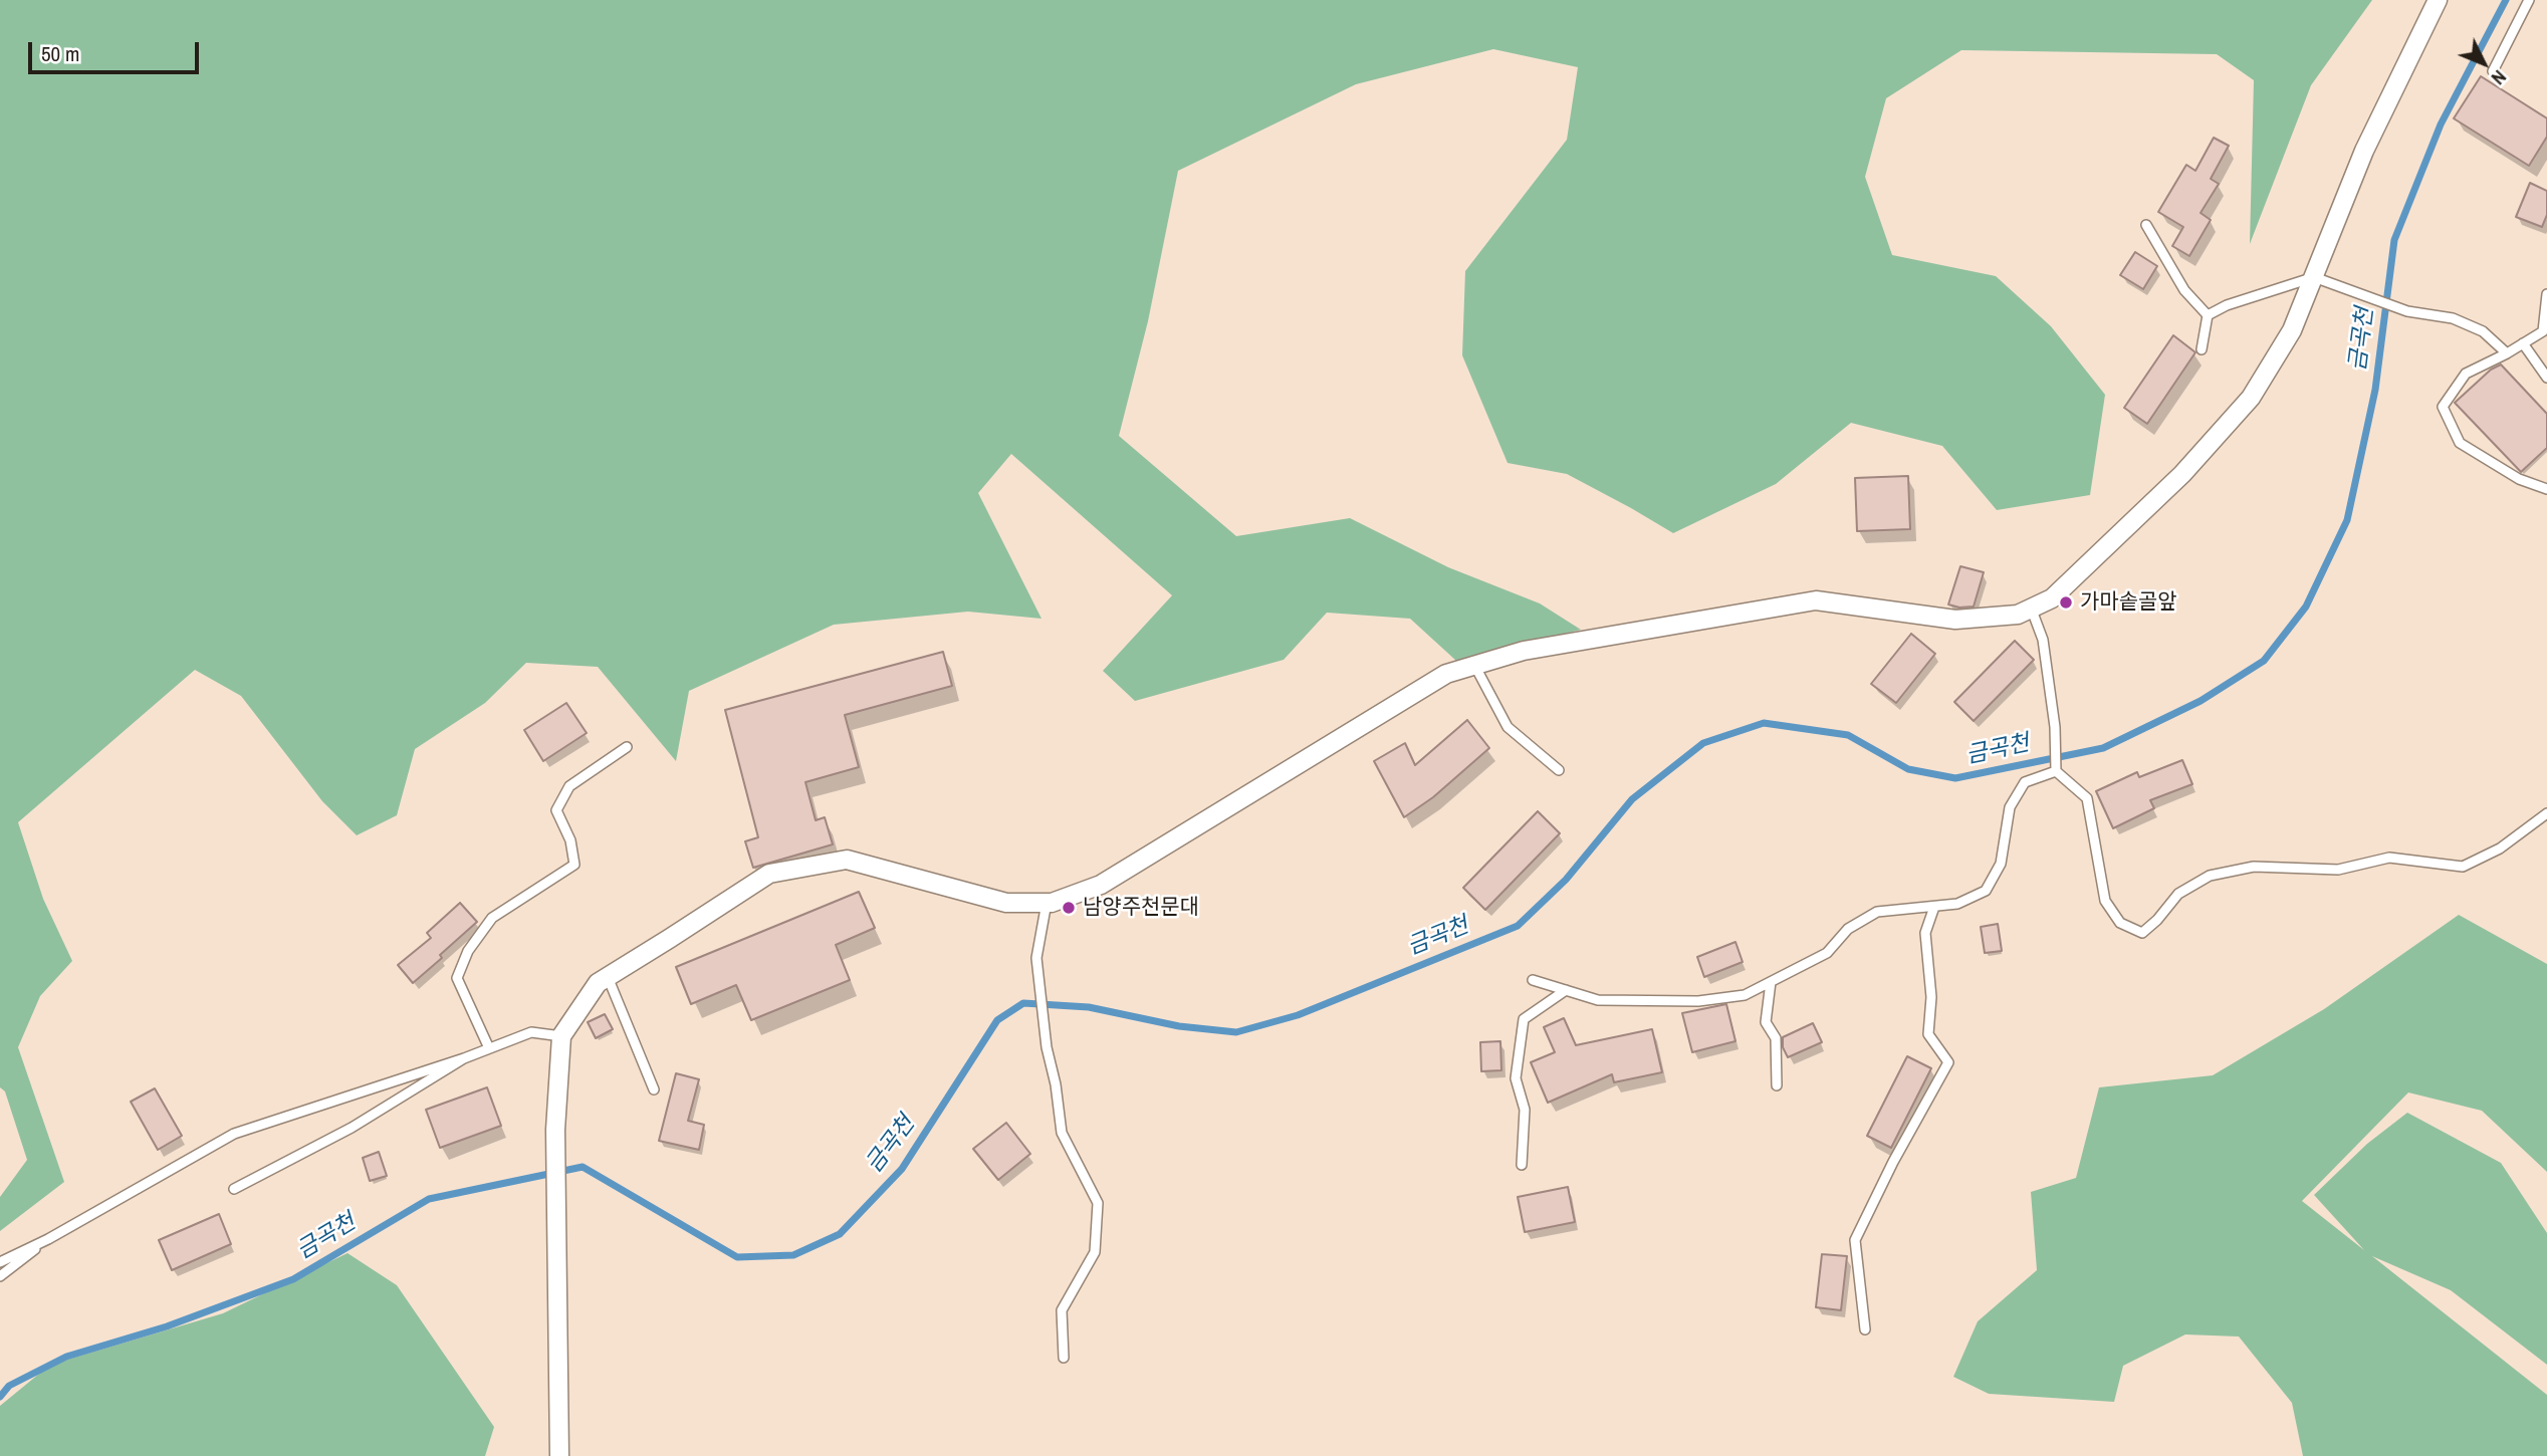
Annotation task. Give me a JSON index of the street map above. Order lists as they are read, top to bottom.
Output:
{
  "water": ["금곡천"],
  "places": ["가마솥골앞", "남양주천문대"],
  "scale_bar": "50 m",
  "north": "bottom right"
}
